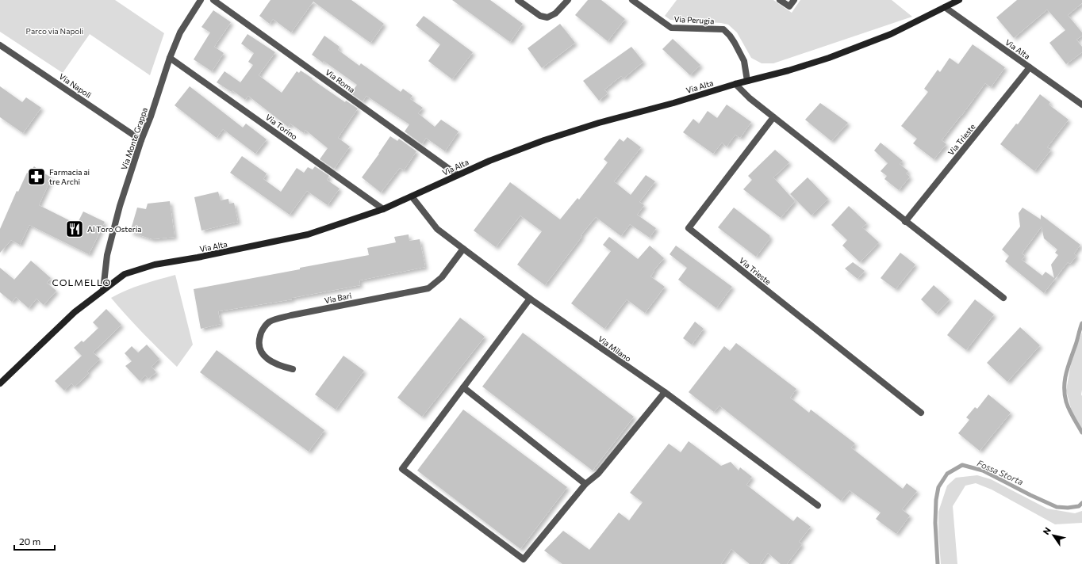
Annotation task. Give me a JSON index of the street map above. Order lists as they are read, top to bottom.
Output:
{
  "streets": {
    "main road": ["Via Alta"],
    "street": [
      "Via Perugia",
      "Via Roma",
      "Via Napoli",
      "Via Torino",
      "Via Monte Grappa",
      "Via Trieste",
      "Via Bari",
      "Via Milano"
    ]
  },
  "crossings": [
    ["Via Perugia", "Via Alta"],
    ["Via Alta", "Via Roma"],
    ["Via Alta", "Via Torino"],
    ["Via Alta", "Via Monte Grappa"],
    ["Via Alta", "Via Trieste"],
    ["Via Alta", "Via Milano"],
    ["Via Napoli", "Via Monte Grappa"],
    ["Via Torino", "Via Monte Grappa"],
    ["Via Bari", "Via Milano"]
  ],
  "districts": ["COLMELLO"],
  "water": ["Fossa Storta"],
  "parks": ["Parco via Napoli"],
  "places": {
    "pharmacy": ["Farmacia ai tre Archi"],
    "restaurant": ["Al Toro Osteria"]
  },
  "scale_bar": "20 m",
  "north": "top left"
}
